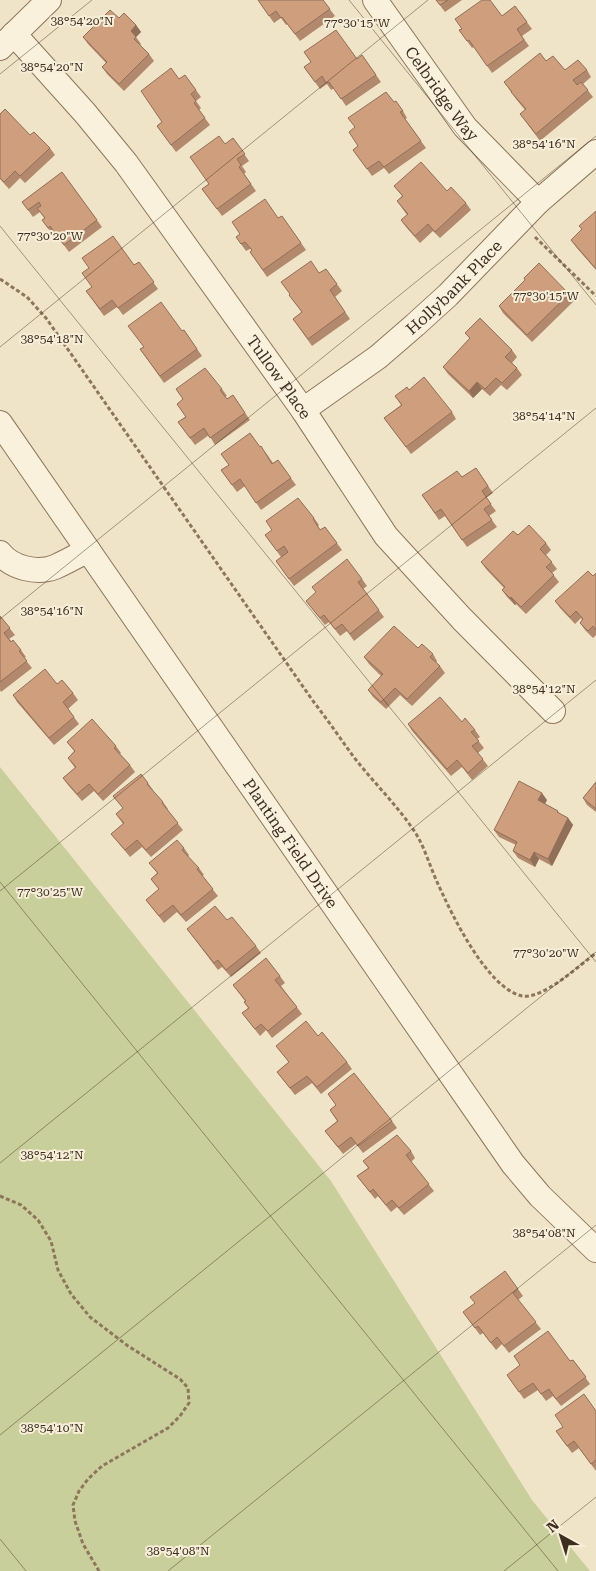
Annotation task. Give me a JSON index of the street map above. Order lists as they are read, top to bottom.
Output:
{
  "streets": {
    "street": [
      "Celbridge Way",
      "Hollybank Place",
      "Tullow Place",
      "Planting Field Drive"
    ]
  },
  "crossings": [
    ["Celbridge Way", "Hollybank Place"],
    ["Hollybank Place", "Tullow Place"]
  ],
  "north": "top left",
  "coordinates": [
    "38°54'20\"N",
    "77°30'15\"W",
    "38°54'16\"N",
    "77°30'20\"W",
    "38°54'18\"N",
    "38°54'14\"N",
    "38°54'12\"N",
    "77°30'25\"W",
    "38°54'08\"N",
    "38°54'10\"N"
  ]
}
